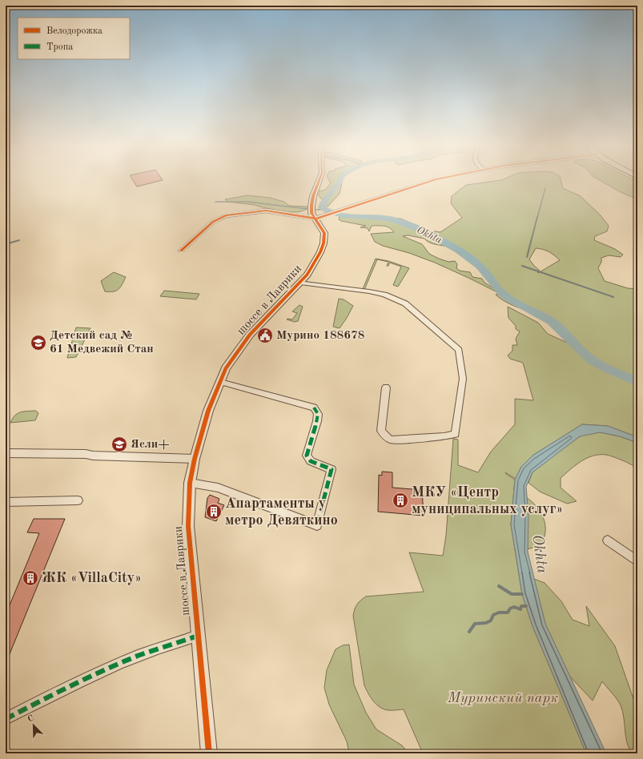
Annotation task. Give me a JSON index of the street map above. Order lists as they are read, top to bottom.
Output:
{
  "streets": {
    "street": ["шоссе в Лаврики"]
  },
  "water": ["Okhta"],
  "parks": ["Муринский парк"],
  "places": {
    "public building": ["Мурино 188678"],
    "school or university": ["Детский сад № 61 Медвежий Стан", "Ясли+"],
    "building": ["МКУ «Центр муниципальных услуг»", "Апартаменты у метро Девяткино", "ЖК «VillaCity»"]
  },
  "legend": ["Велодорожка", "Тропа"],
  "north": "top left"
}
